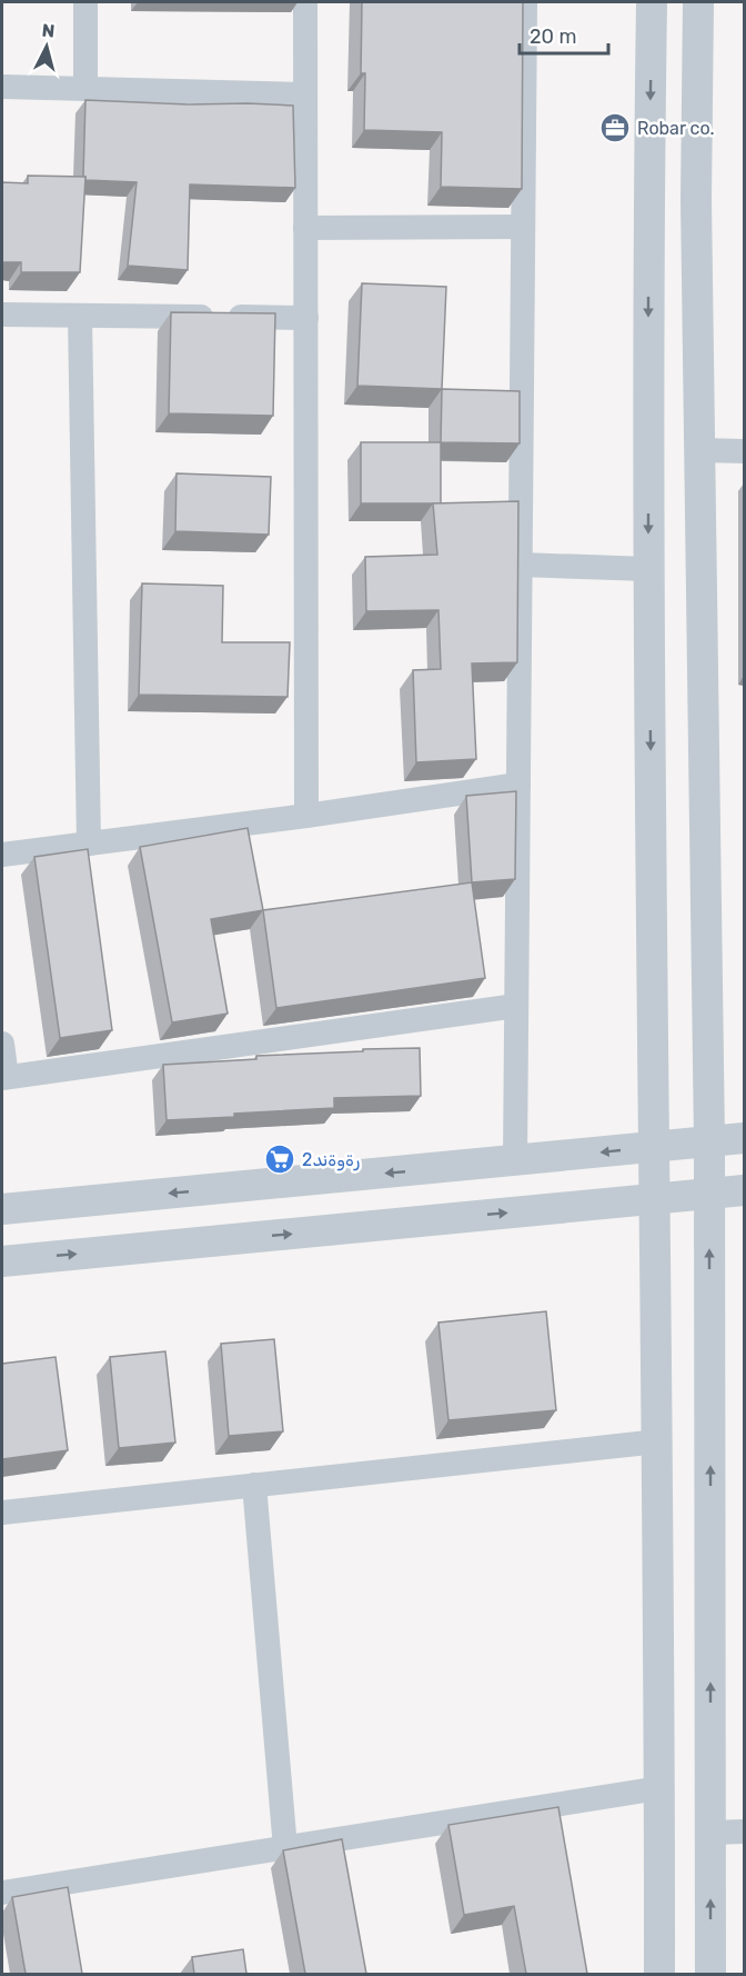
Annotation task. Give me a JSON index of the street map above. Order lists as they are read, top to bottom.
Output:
{
  "places": {
    "office": ["Robar co."],
    "supermarket": ["رةوةند2"]
  },
  "scale_bar": "20 m",
  "north": "top"
}
